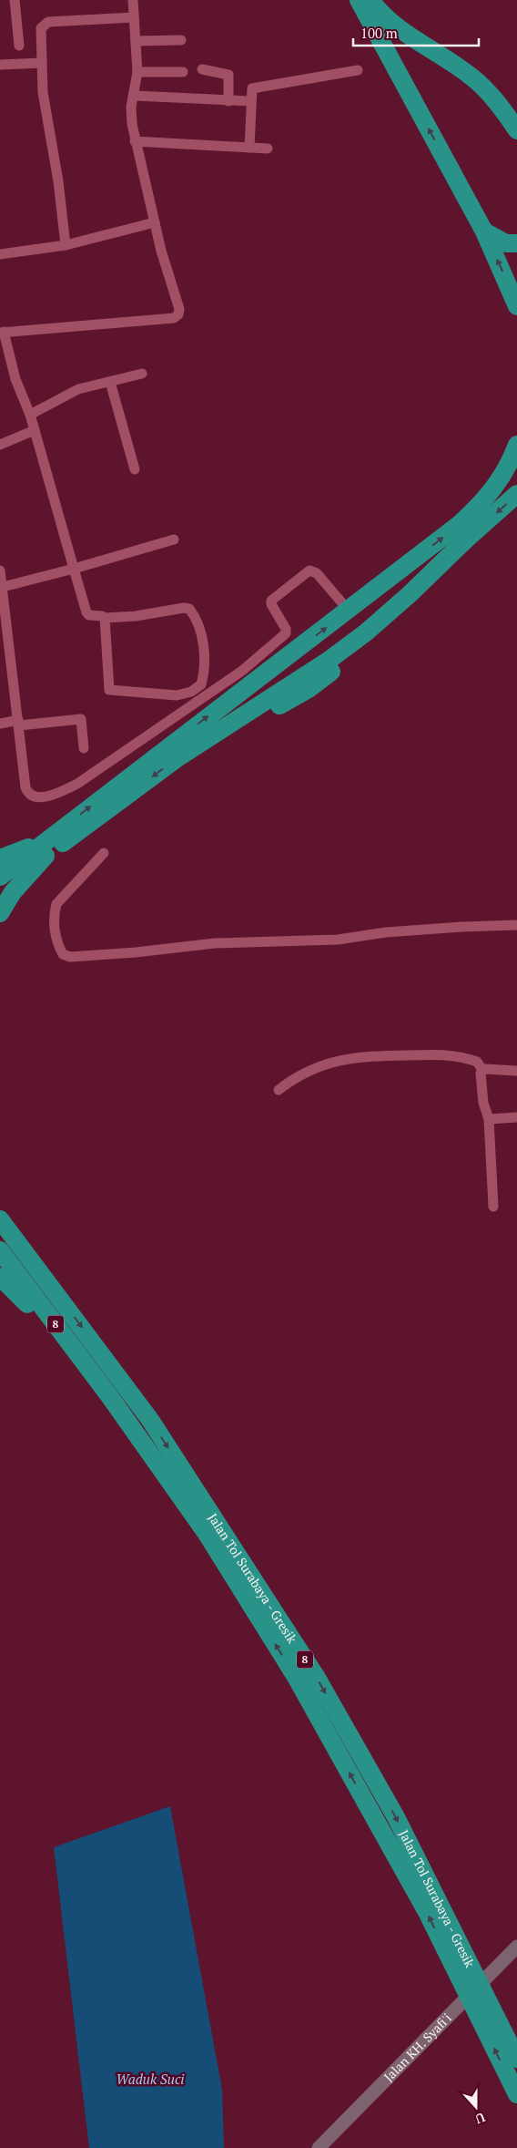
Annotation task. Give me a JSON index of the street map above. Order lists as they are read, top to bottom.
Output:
{
  "streets": {
    "highway": ["8", "Jalan Tol Surabaya - Gresik"],
    "main road": ["Jalan KH. Syafi'i"]
  },
  "crossings": [
    ["8", "Jalan Tol Surabaya - Gresik"]
  ],
  "water": ["Waduk Suci"],
  "scale_bar": "100 m",
  "north": "bottom"
}
